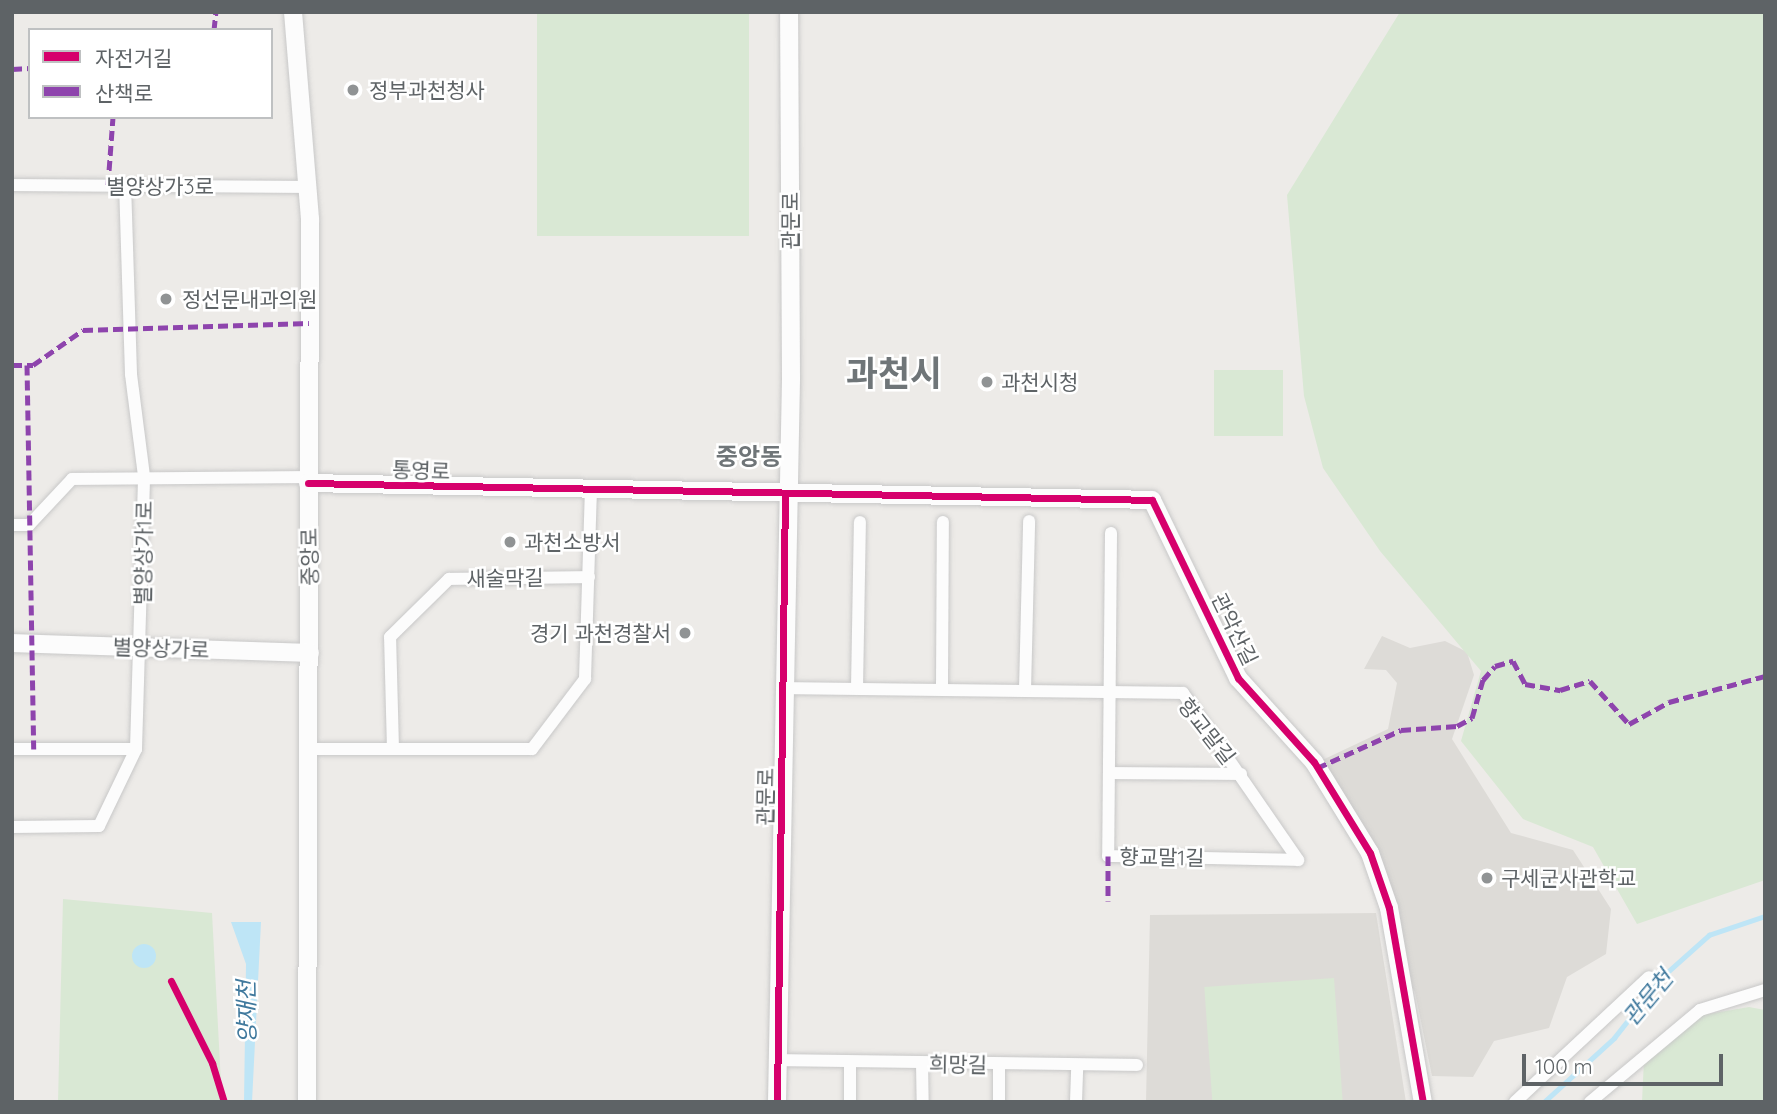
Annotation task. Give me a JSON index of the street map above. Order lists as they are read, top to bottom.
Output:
{
  "streets": {
    "street": [
      "별양상가3로",
      "관문로",
      "통영로",
      "별양상가1로",
      "중앙로",
      "새술막길",
      "관악산길",
      "별양상가로",
      "향교말길",
      "향교말1길",
      "희망길"
    ]
  },
  "crossings": [
    ["별양상가3로", "별양상가1로"],
    ["별양상가3로", "중앙로"],
    ["관문로", "통영로"],
    ["관문로", "관악산길"],
    ["관문로", "향교말길"],
    ["관문로", "희망길"],
    ["통영로", "중앙로"],
    ["통영로", "관악산길"],
    ["별양상가1로", "별양상가로"],
    ["중앙로", "별양상가로"],
    ["향교말길", "향교말1길"]
  ],
  "districts": ["과천시", "중앙동"],
  "water": ["관문천", "양재천"],
  "places": [
    "정부과천청사",
    "정선문내과의원",
    "과천시청",
    "과천소방서",
    "경기 과천경찰서",
    "구세군사관학교"
  ],
  "legend": ["자전거길", "산책로"],
  "scale_bar": "100 m"
}
